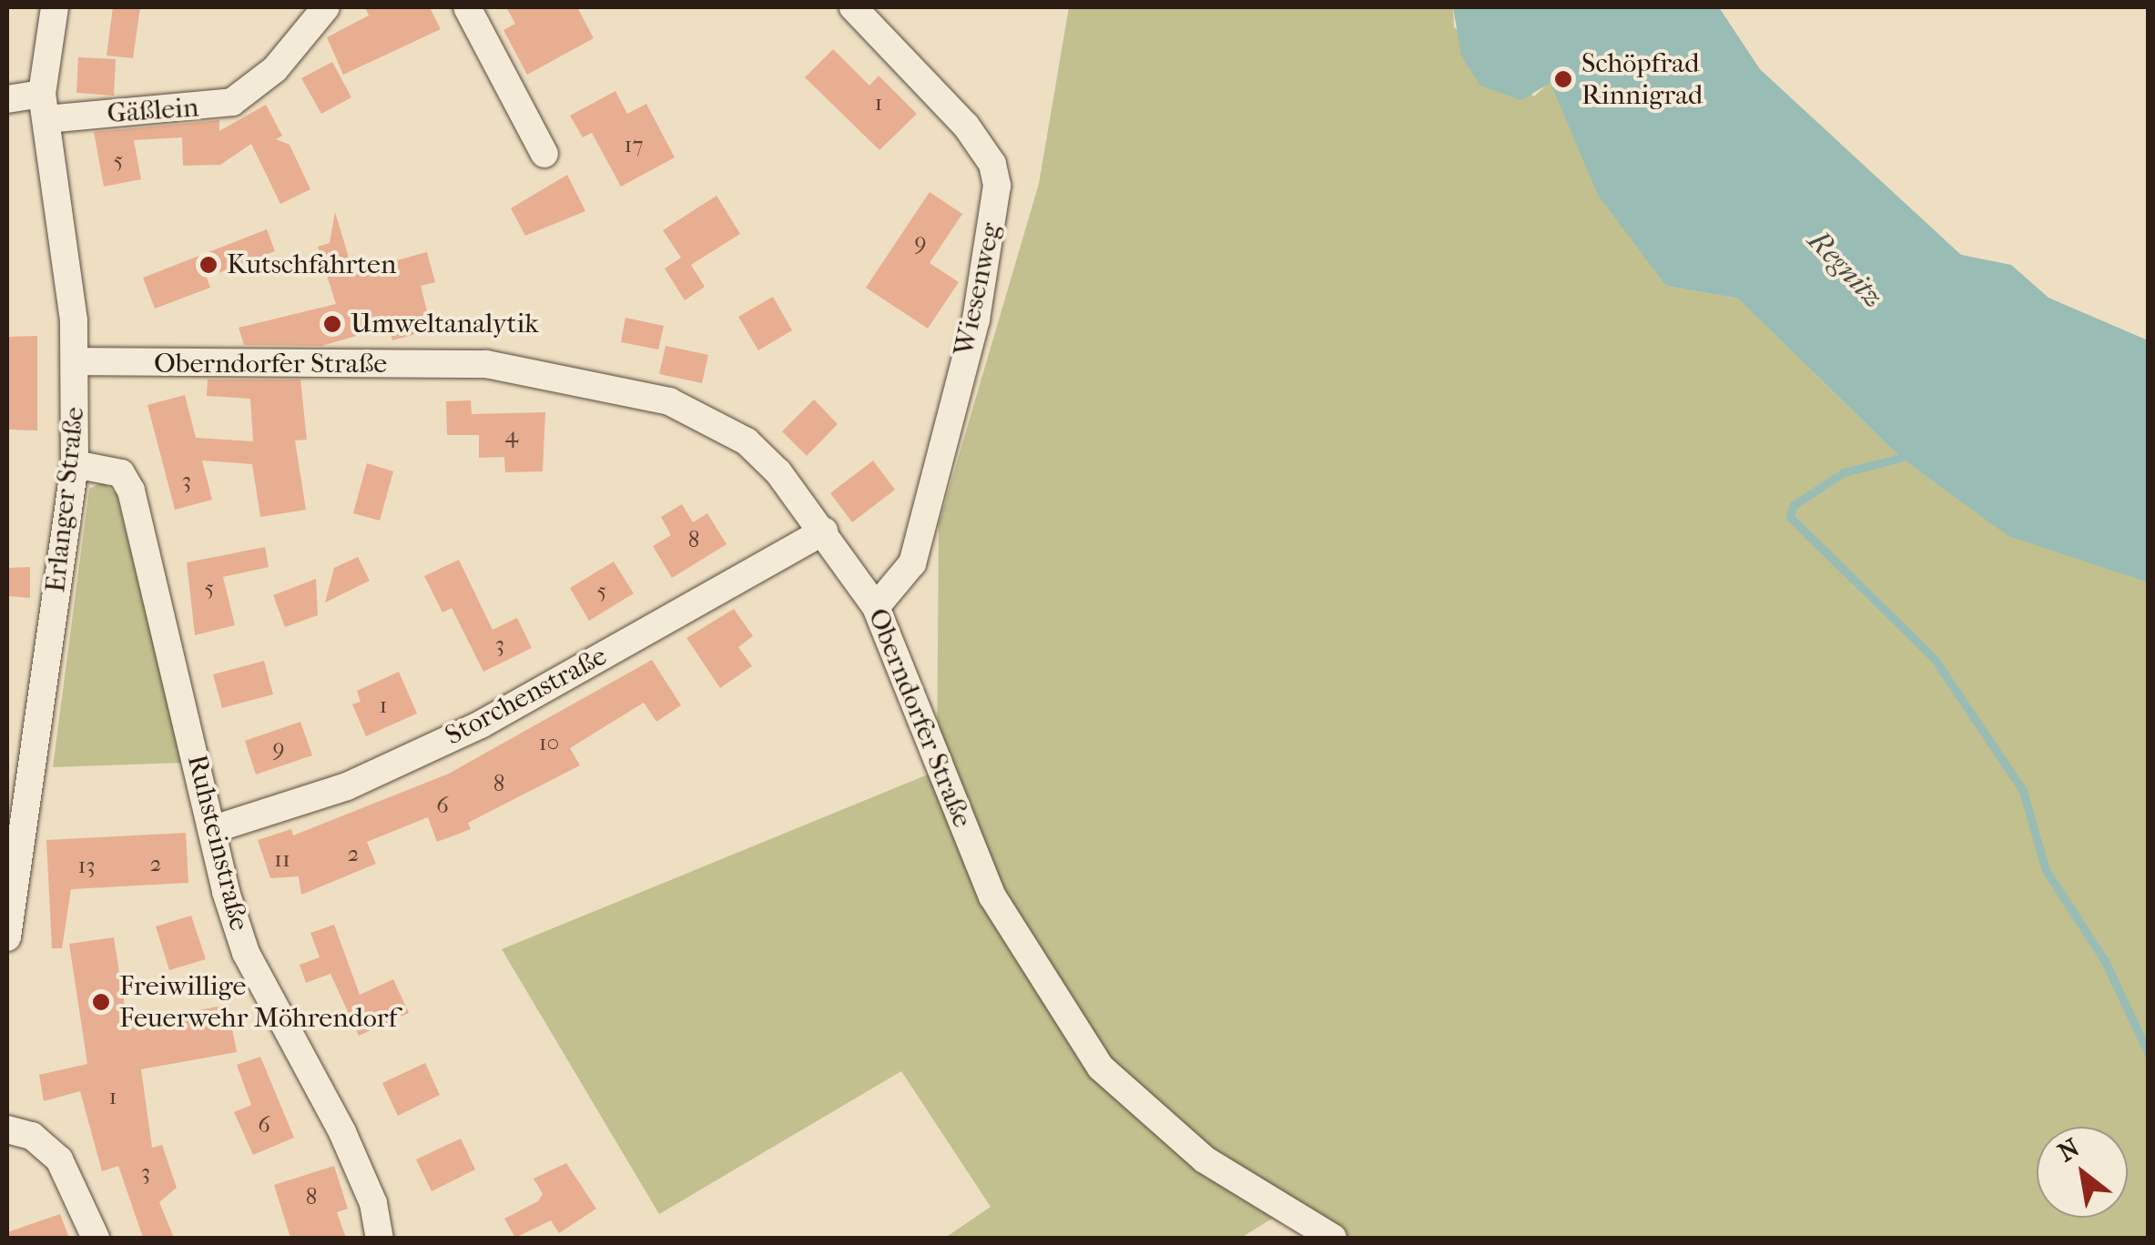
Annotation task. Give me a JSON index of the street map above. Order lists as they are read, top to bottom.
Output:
{
  "streets": {
    "street": [
      "Gäßlein",
      "Wiesenweg",
      "Oberndorfer Straße",
      "Erlanger Straße",
      "Storchenstraße",
      "Ruhsteinstraße"
    ]
  },
  "crossings": [
    ["Gäßlein", "Erlanger Straße"],
    ["Wiesenweg", "Oberndorfer Straße"],
    ["Oberndorfer Straße", "Erlanger Straße"],
    ["Oberndorfer Straße", "Storchenstraße"],
    ["Erlanger Straße", "Ruhsteinstraße"],
    ["Storchenstraße", "Ruhsteinstraße"]
  ],
  "water": ["Regnitz"],
  "places": [
    "Schöpfrad Rinnigrad",
    "Kutschfahrten",
    "Umweltanalytik",
    "Freiwillige Feuerwehr Möhrendorf"
  ],
  "house_numbers": [
    "1",
    "17",
    "5",
    "9",
    "4",
    "3",
    "8",
    "5",
    "5",
    "3",
    "1",
    "10",
    "9",
    "8",
    "6",
    "2",
    "11",
    "2",
    "13",
    "1",
    "6",
    "3",
    "8"
  ],
  "north": "top left"
}
